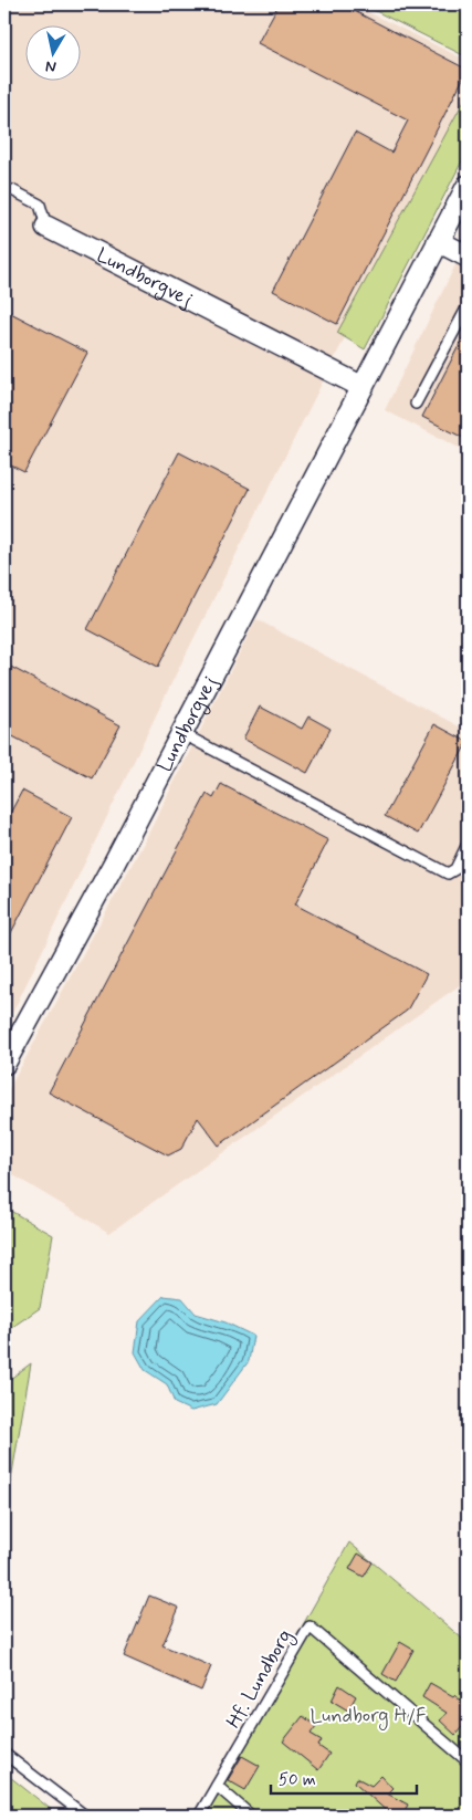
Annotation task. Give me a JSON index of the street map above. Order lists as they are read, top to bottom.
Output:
{
  "streets": {
    "street": ["Lundborgvej"],
    "lane": ["Hf. Lundborg"]
  },
  "parks": ["Lundborg H/F"],
  "scale_bar": "50 m",
  "north": "bottom"
}
